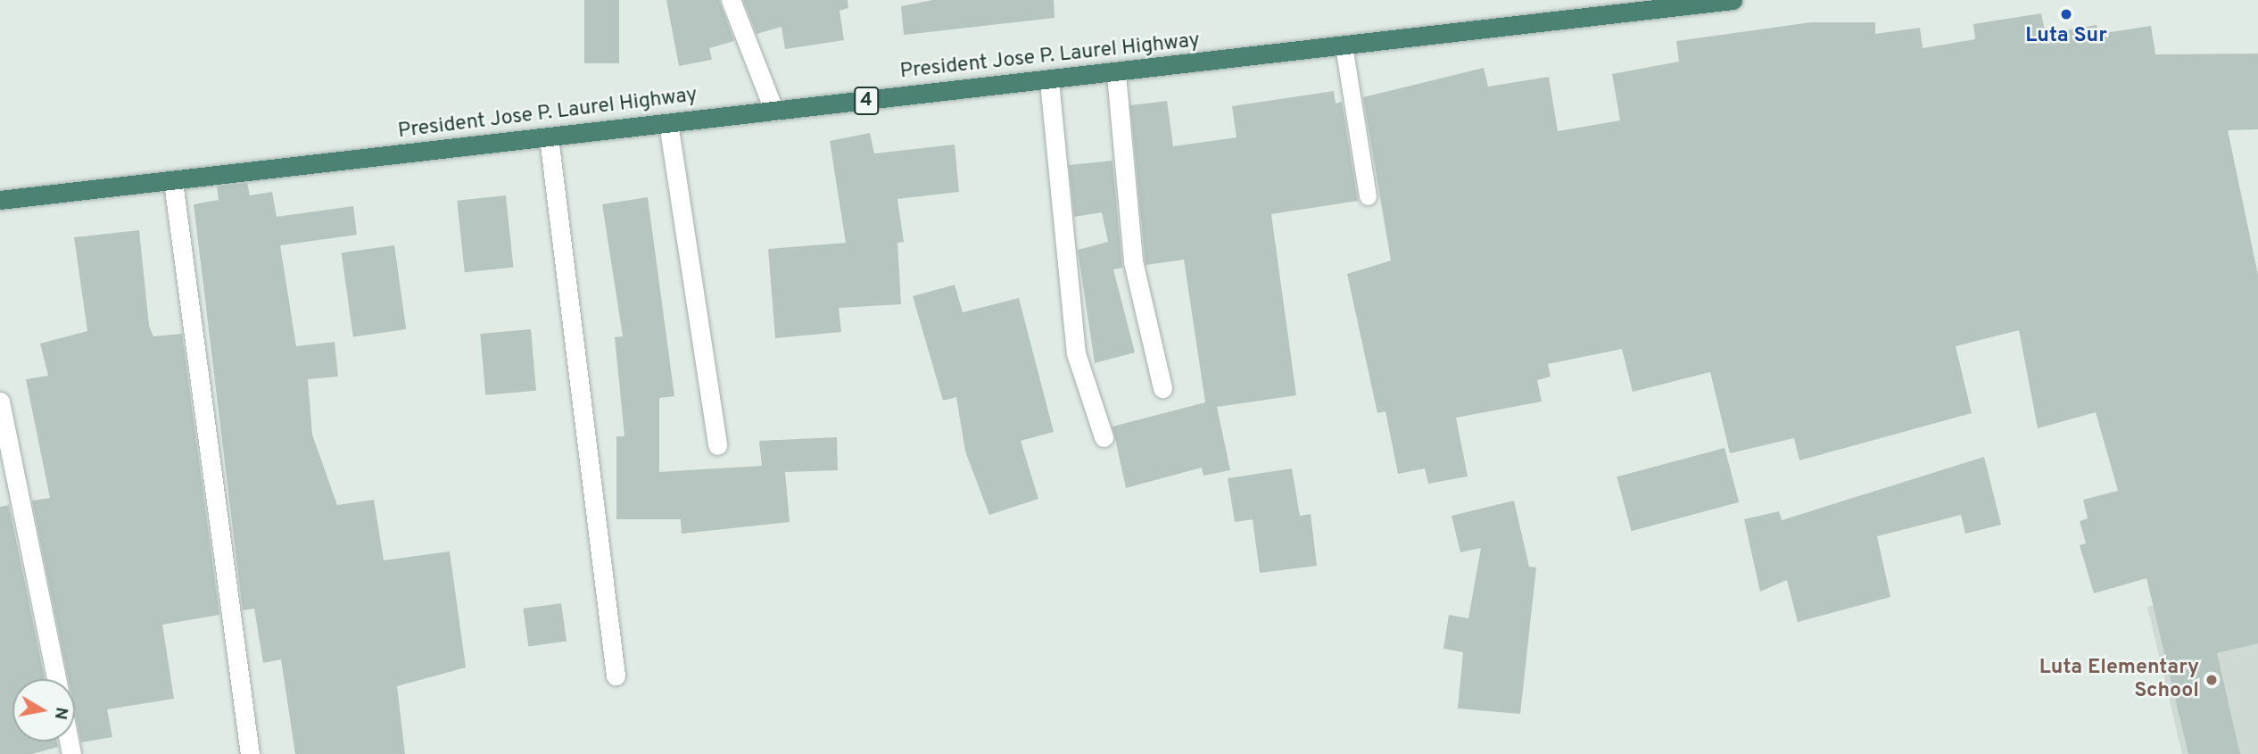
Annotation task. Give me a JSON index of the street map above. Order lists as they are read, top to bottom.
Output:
{
  "streets": {
    "highway": ["President Jose P. Laurel Highway", "4"]
  },
  "places": ["Luta Sur", "Luta Elementary School"],
  "north": "right"
}
